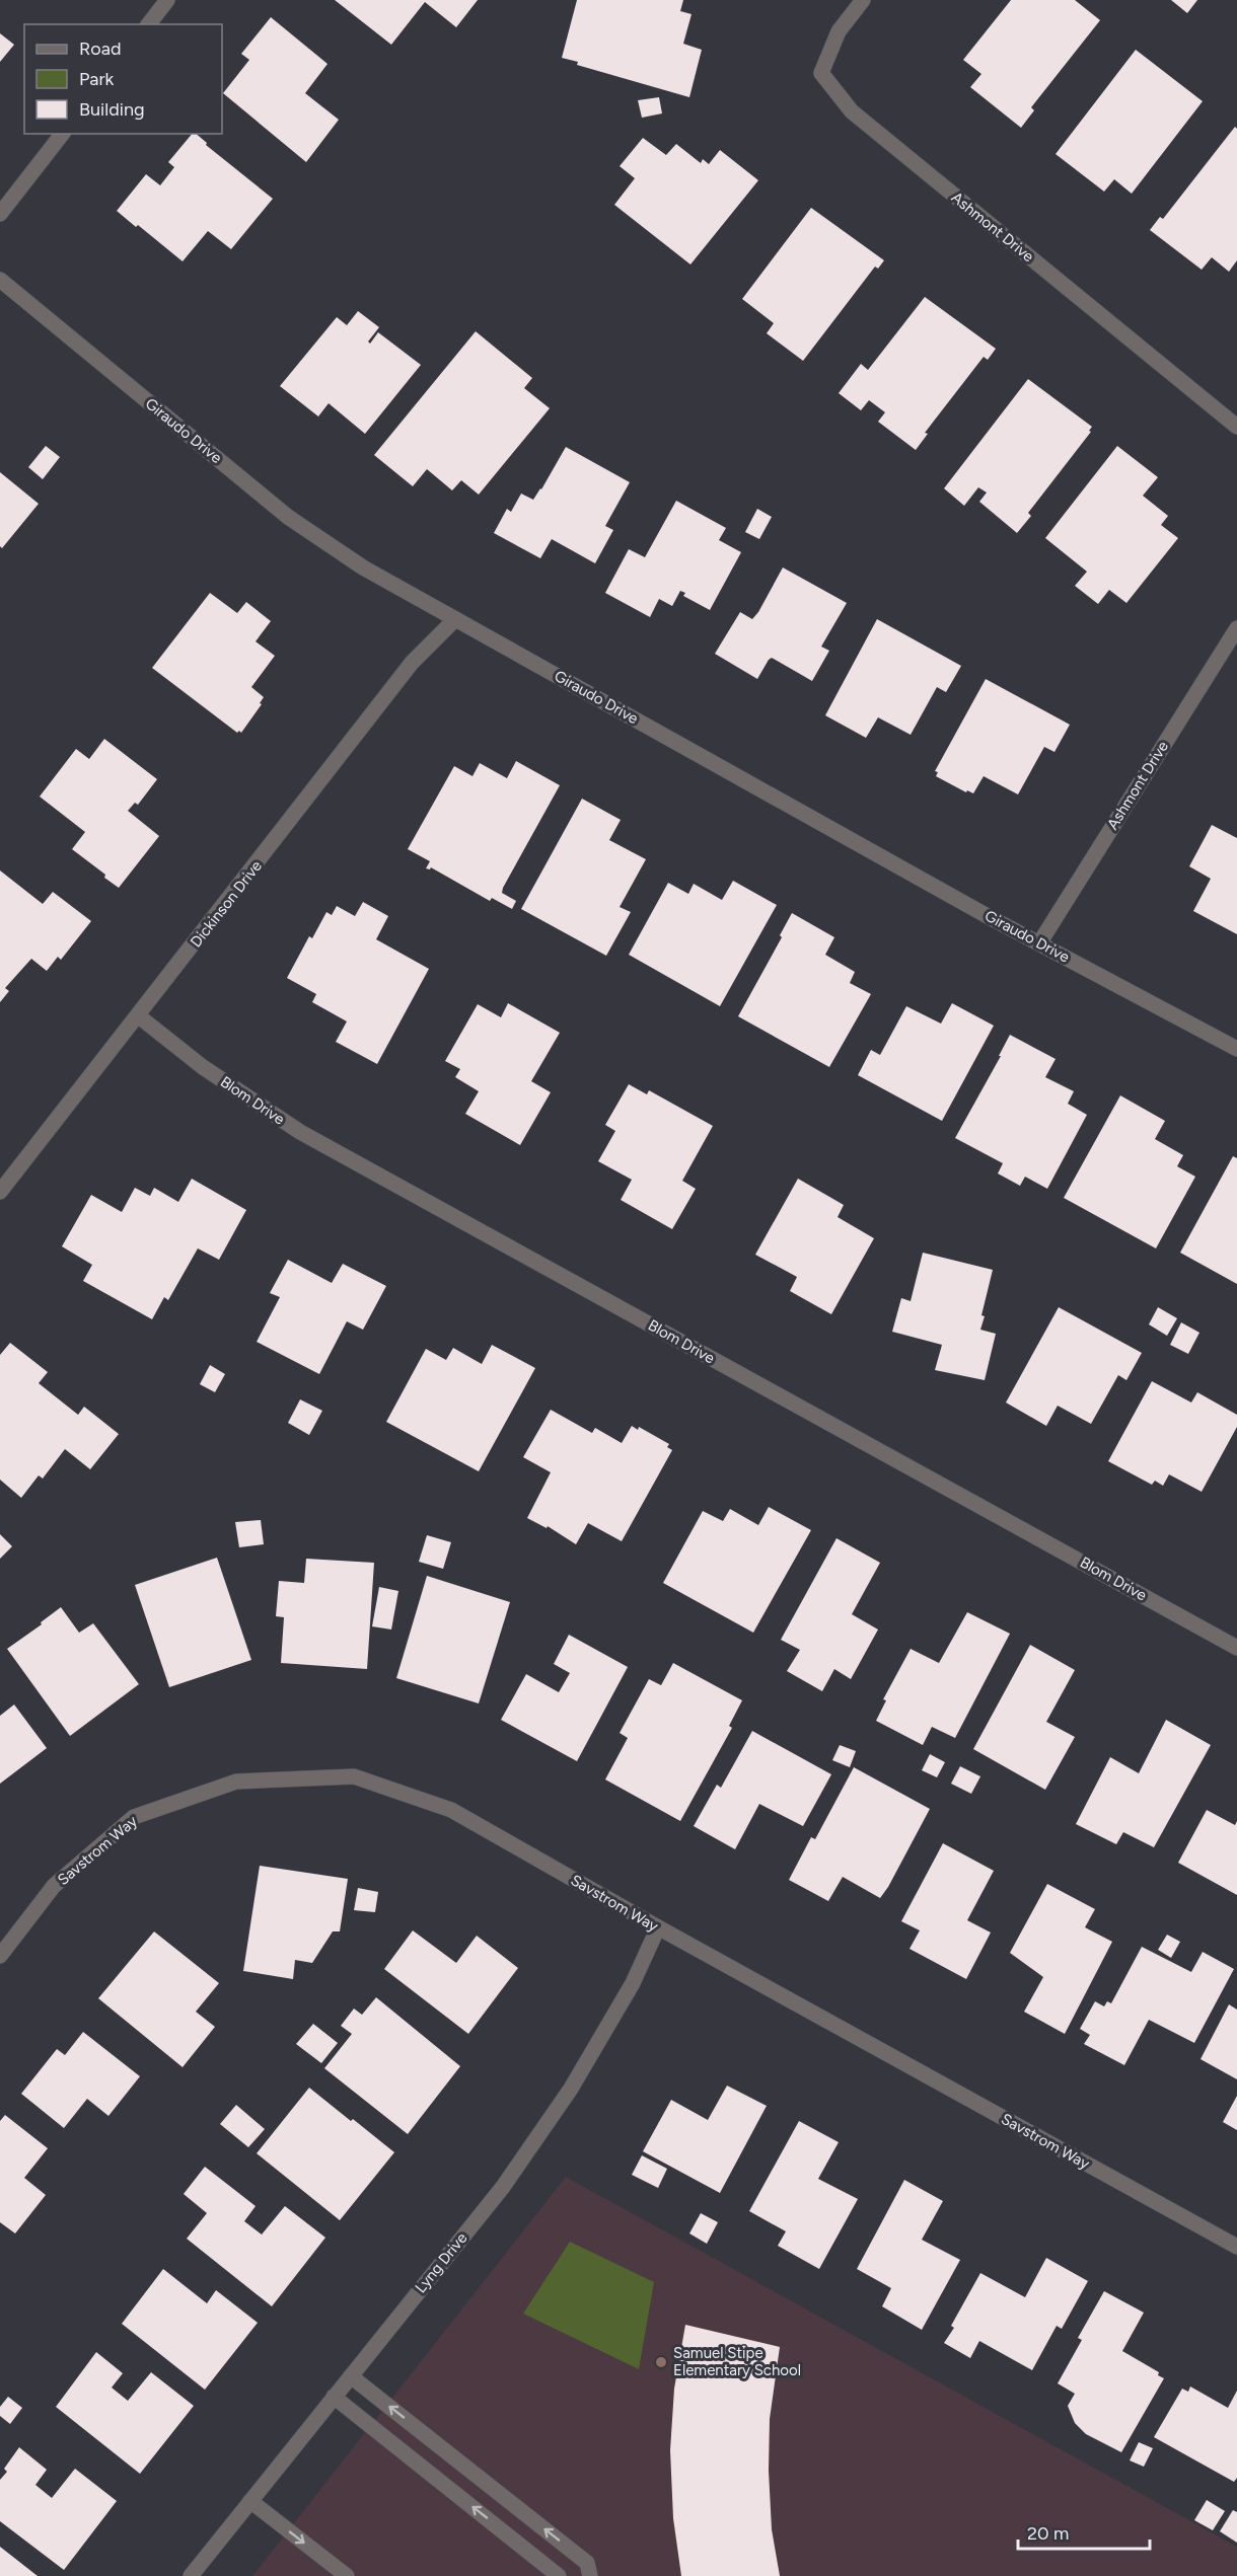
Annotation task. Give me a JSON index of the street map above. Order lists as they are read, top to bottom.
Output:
{
  "streets": {
    "street": [
      "Ashmont Drive",
      "Giraudo Drive",
      "Dickinson Drive",
      "Blom Drive",
      "Savstrom Way",
      "Lyng Drive"
    ]
  },
  "crossings": [
    ["Ashmont Drive", "Giraudo Drive"],
    ["Giraudo Drive", "Dickinson Drive"],
    ["Dickinson Drive", "Blom Drive"],
    ["Savstrom Way", "Lyng Drive"]
  ],
  "places": ["Samuel Stipe Elementary School"],
  "legend": ["Road", "Park", "Building"],
  "scale_bar": "20 m"
}
